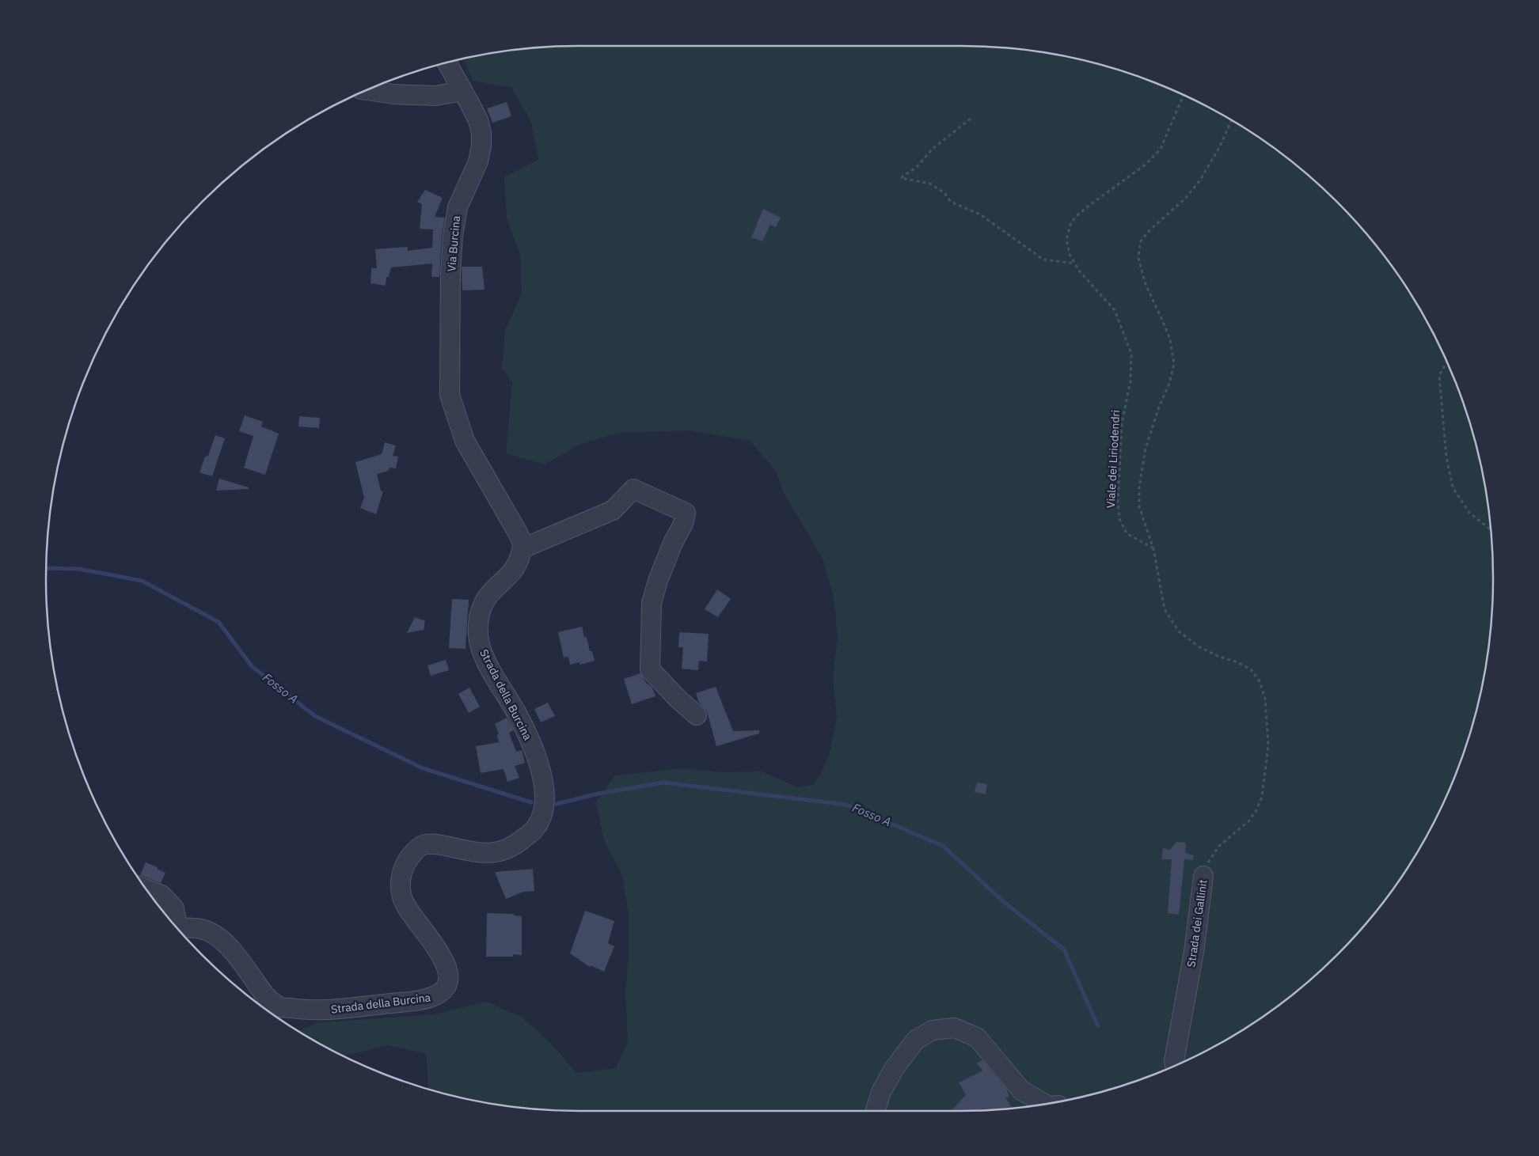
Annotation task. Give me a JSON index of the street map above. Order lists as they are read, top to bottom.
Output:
{
  "streets": {
    "street": ["Via Burcina", "Strada della Burcina", "Strada dei Gallinit"],
    "path": ["Viale dei Liriodendri"]
  },
  "crossings": [
    ["Via Burcina", "Strada della Burcina"],
    ["Viale dei Liriodendri", "Strada dei Gallinit"]
  ],
  "water": ["Fosso A"]
}
